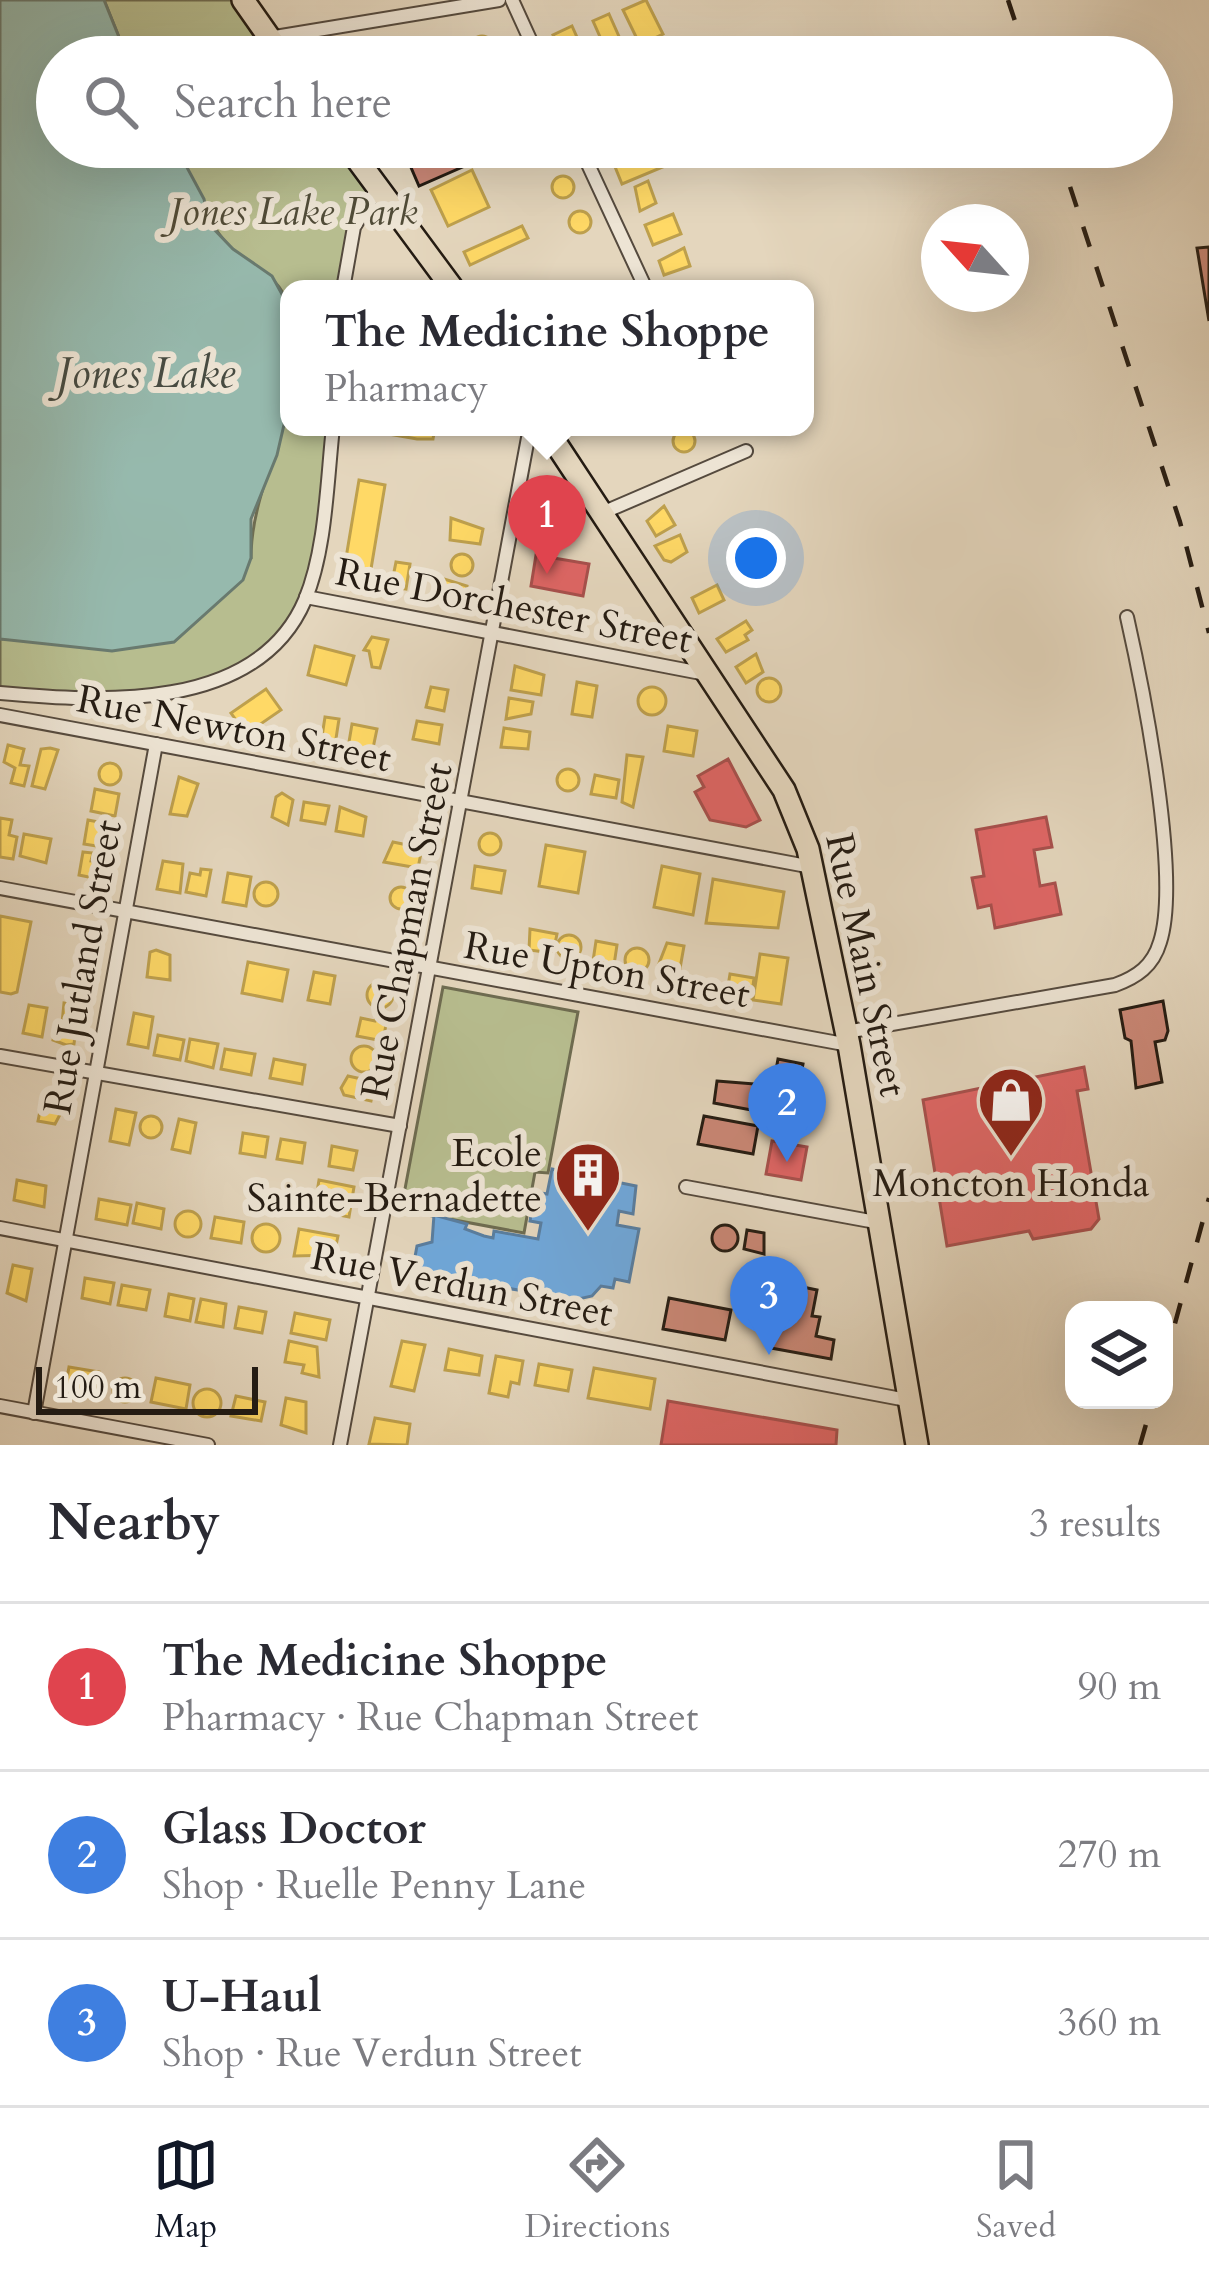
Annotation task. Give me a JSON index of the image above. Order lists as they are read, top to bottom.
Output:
{
  "streets": {
    "main road": ["Rue Main Street"],
    "street": [
      "Rue Dorchester Street",
      "Rue Newton Street",
      "Rue Chapman Street",
      "Rue Jutland Street",
      "Rue Upton Street",
      "Rue Verdun Street"
    ]
  },
  "crossings": [
    ["Rue Dorchester Street", "Rue Chapman Street"],
    ["Rue Dorchester Street", "Rue Main Street"],
    ["Rue Newton Street", "Rue Chapman Street"],
    ["Rue Newton Street", "Rue Main Street"],
    ["Rue Newton Street", "Rue Jutland Street"],
    ["Rue Chapman Street", "Rue Upton Street"],
    ["Rue Chapman Street", "Rue Verdun Street"],
    ["Rue Main Street", "Rue Upton Street"],
    ["Rue Main Street", "Rue Verdun Street"],
    ["Rue Jutland Street", "Rue Upton Street"],
    ["Rue Jutland Street", "Rue Verdun Street"]
  ],
  "water": ["Jones Lake"],
  "parks": ["Jones Lake Park"],
  "places": {
    "shop": ["Moncton Honda"],
    "building": ["Ecole Sainte-Bernadette"]
  },
  "scale_bar": "100 m",
  "north": "top left",
  "page": {
    "search": "Search here",
    "popup": ["The Medicine Shoppe", "Pharmacy"],
    "pins": ["1", "2", "3"],
    "scale": "100 m",
    "heading": ["Nearby", "3 results"],
    "list": [
      {
        "mark": "1",
        "name": "The Medicine Shoppe",
        "note": "Pharmacy · Rue Chapman Street",
        "value": "90 m"
      },
      {
        "mark": "2",
        "name": "Glass Doctor",
        "note": "Shop · Ruelle Penny Lane",
        "value": "270 m"
      },
      {
        "mark": "3",
        "name": "U-Haul",
        "note": "Shop · Rue Verdun Street",
        "value": "360 m"
      }
    ],
    "nav": ["Map", "Directions", "Saved"]
  }
}
